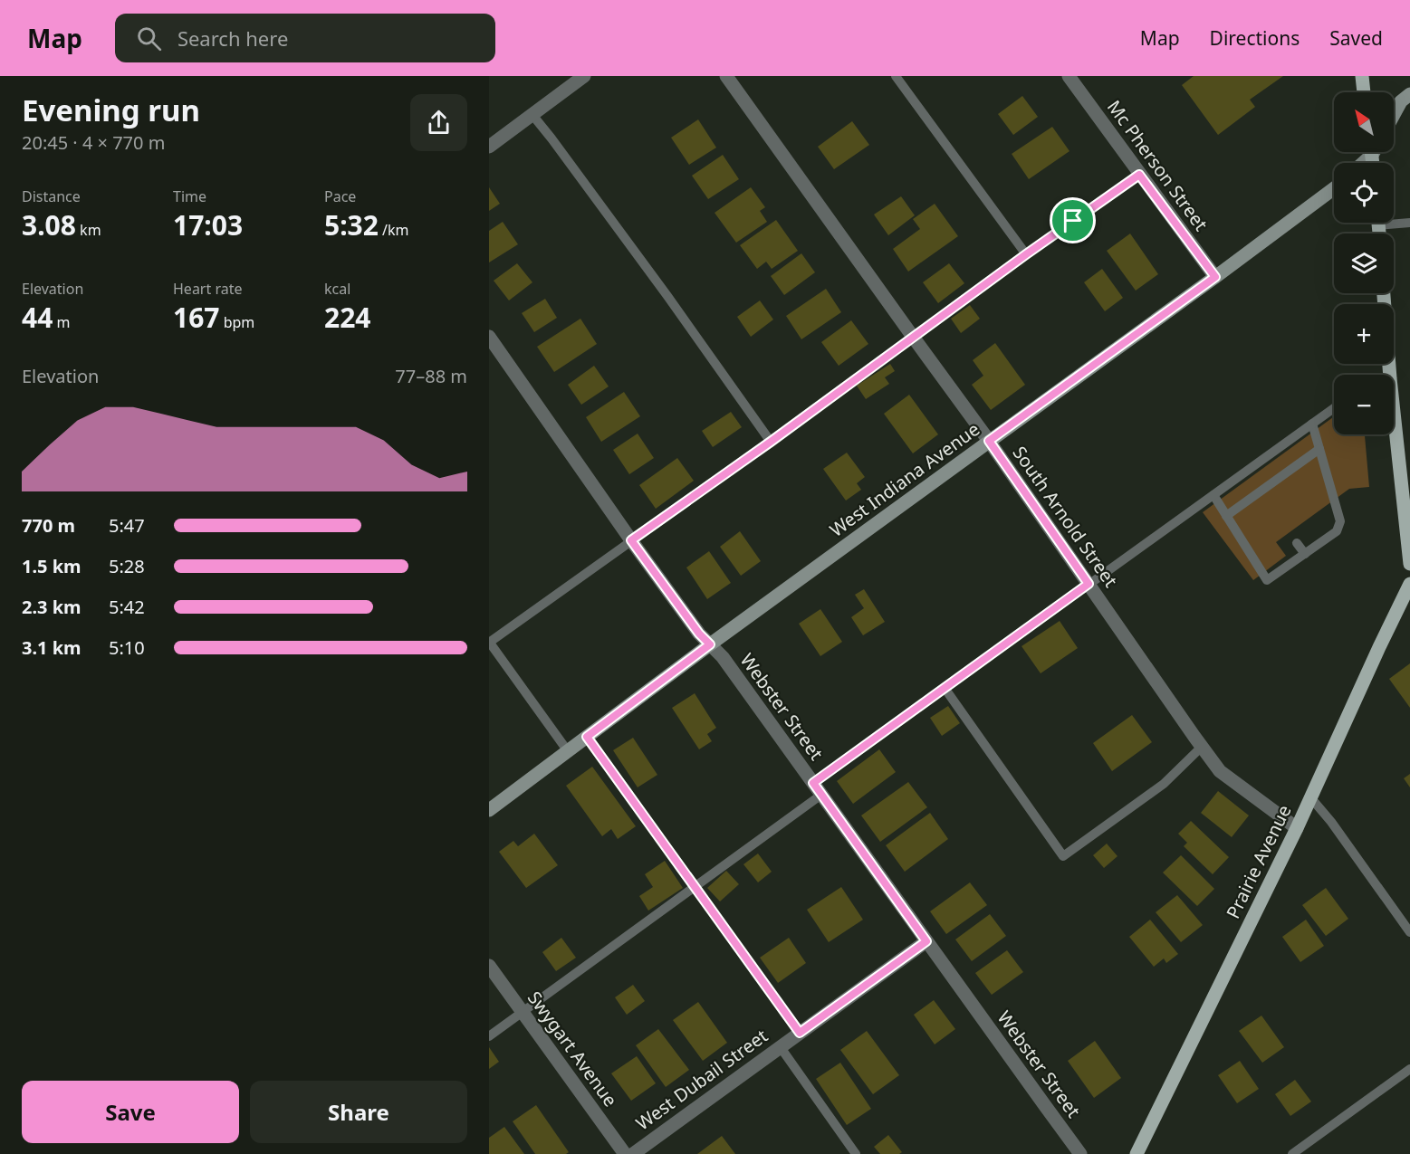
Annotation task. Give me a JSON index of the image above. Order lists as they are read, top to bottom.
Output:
{
  "streets": {
    "main road": ["Prairie Avenue"],
    "street": [
      "Mc Pherson Street",
      "West Indiana Avenue",
      "South Arnold Street",
      "Webster Street",
      "Swygart Avenue",
      "West Dubail Street"
    ]
  },
  "crossings": [
    ["Mc Pherson Street", "West Indiana Avenue"],
    ["West Indiana Avenue", "South Arnold Street"],
    ["West Indiana Avenue", "Webster Street"],
    ["South Arnold Street", "Prairie Avenue"],
    ["Webster Street", "West Dubail Street"]
  ],
  "north": "top left",
  "page": {
    "header": "Map",
    "search": "Search here",
    "nav": ["Map", "Directions", "Saved"],
    "heading": ["Evening run", "20:45 · 4 × 770 m"],
    "map_buttons": ["+", "−"],
    "stats": [
      ["Distance", "3.08 km"],
      ["Time", "17:03"],
      ["Pace", "5:32 /km"],
      ["Elevation", "44 m"],
      ["Heart rate", "167 bpm"],
      ["kcal", "224"]
    ],
    "chart": ["Elevation", "77–88 m"],
    "list": [
      {
        "name": "770 m",
        "note": "5:47"
      },
      {
        "name": "1.5 km",
        "note": "5:28"
      },
      {
        "name": "2.3 km",
        "note": "5:42"
      },
      {
        "name": "3.1 km",
        "note": "5:10"
      }
    ],
    "buttons": ["Save", "Share"]
  }
}
